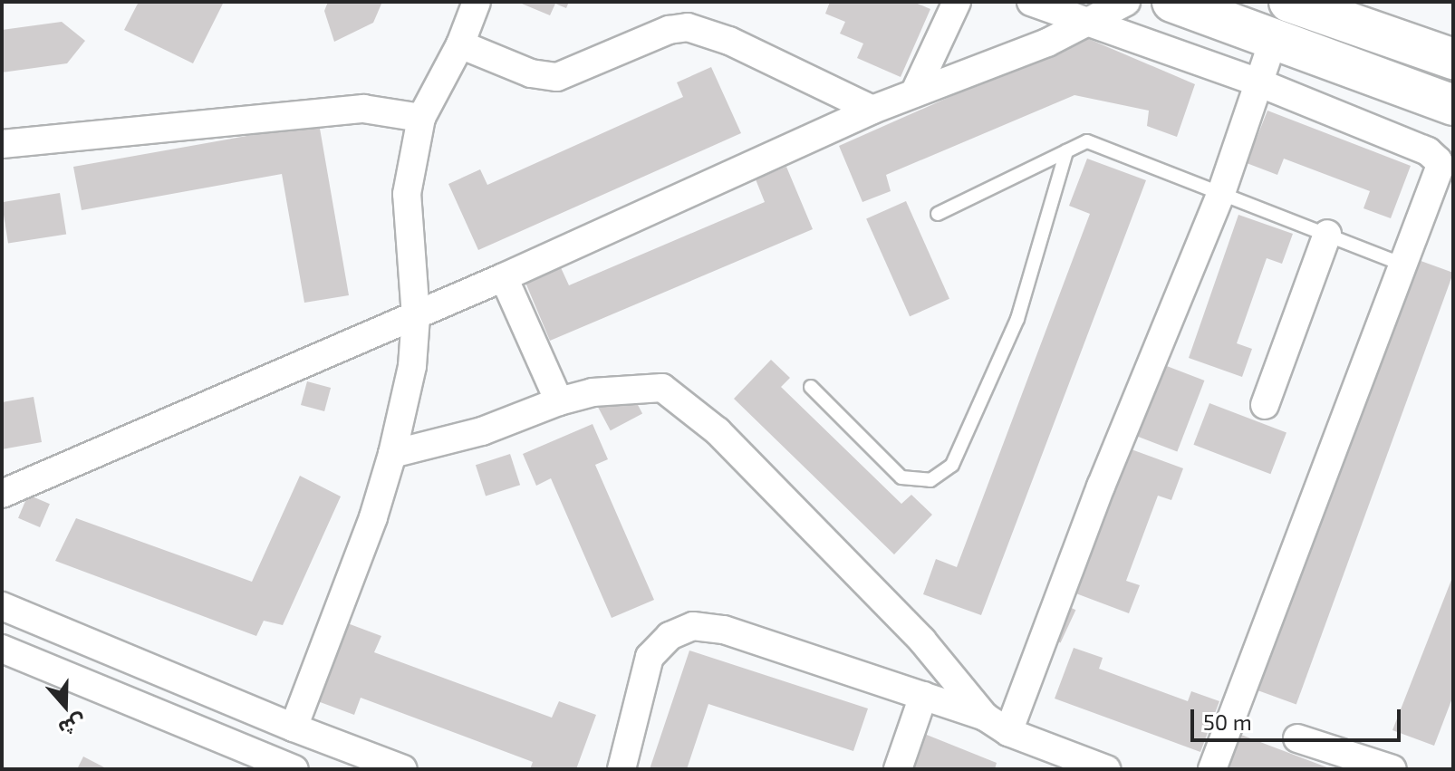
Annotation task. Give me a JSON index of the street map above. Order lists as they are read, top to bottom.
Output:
{
  "scale_bar": "50 m",
  "north": "bottom"
}
